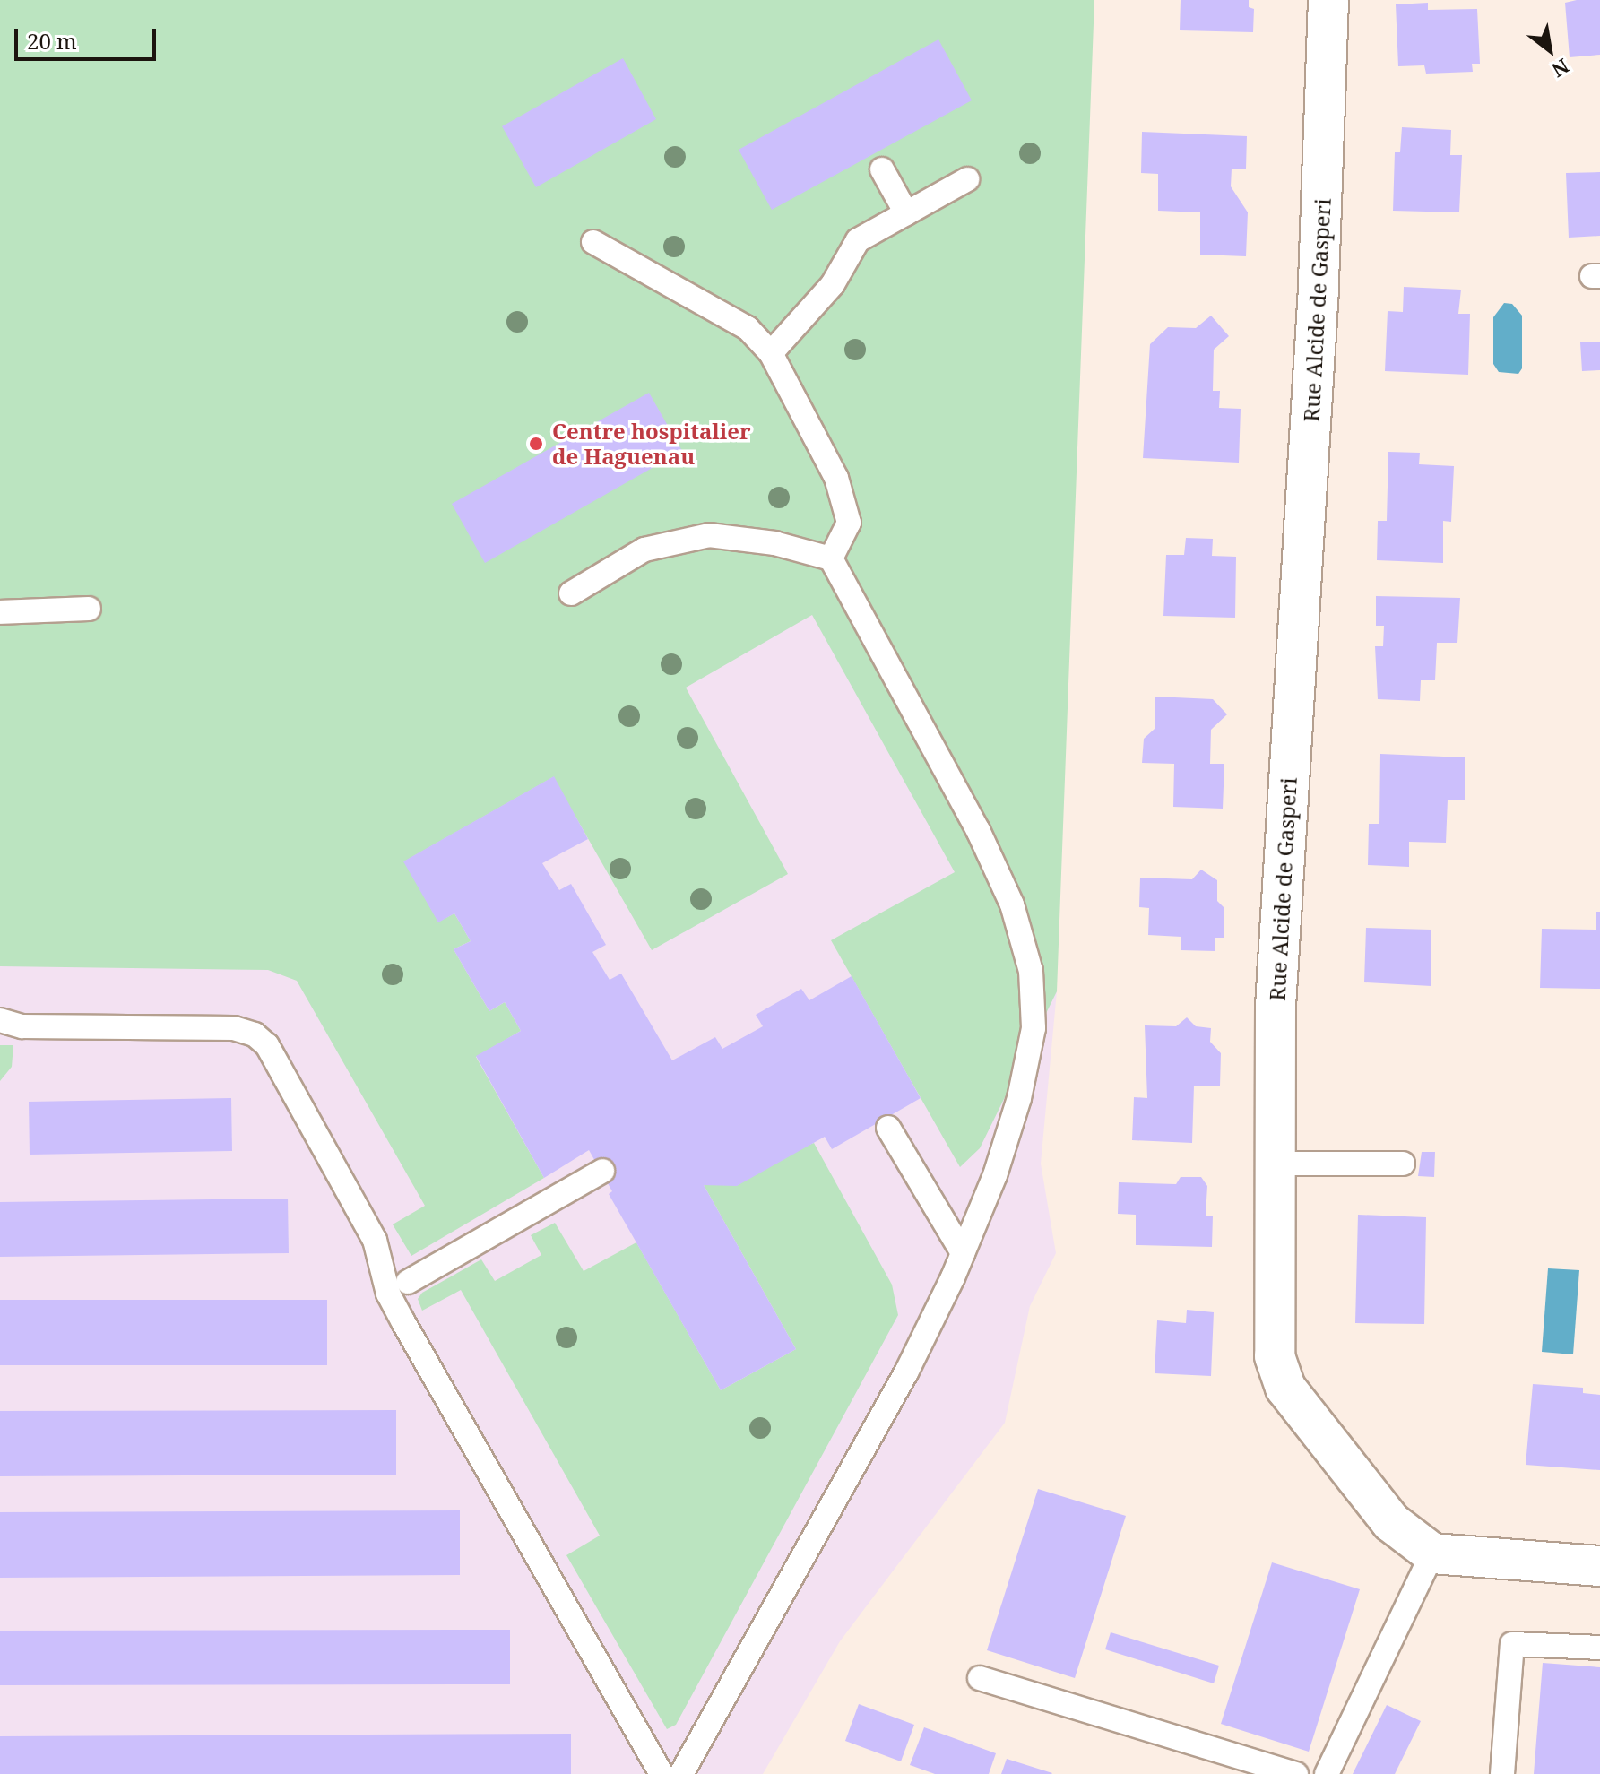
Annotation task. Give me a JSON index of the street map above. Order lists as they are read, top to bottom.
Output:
{
  "streets": {
    "street": ["Rue Alcide de Gasperi"]
  },
  "places": ["Centre hospitalier de Haguenau"],
  "scale_bar": "20 m",
  "north": "bottom right"
}
